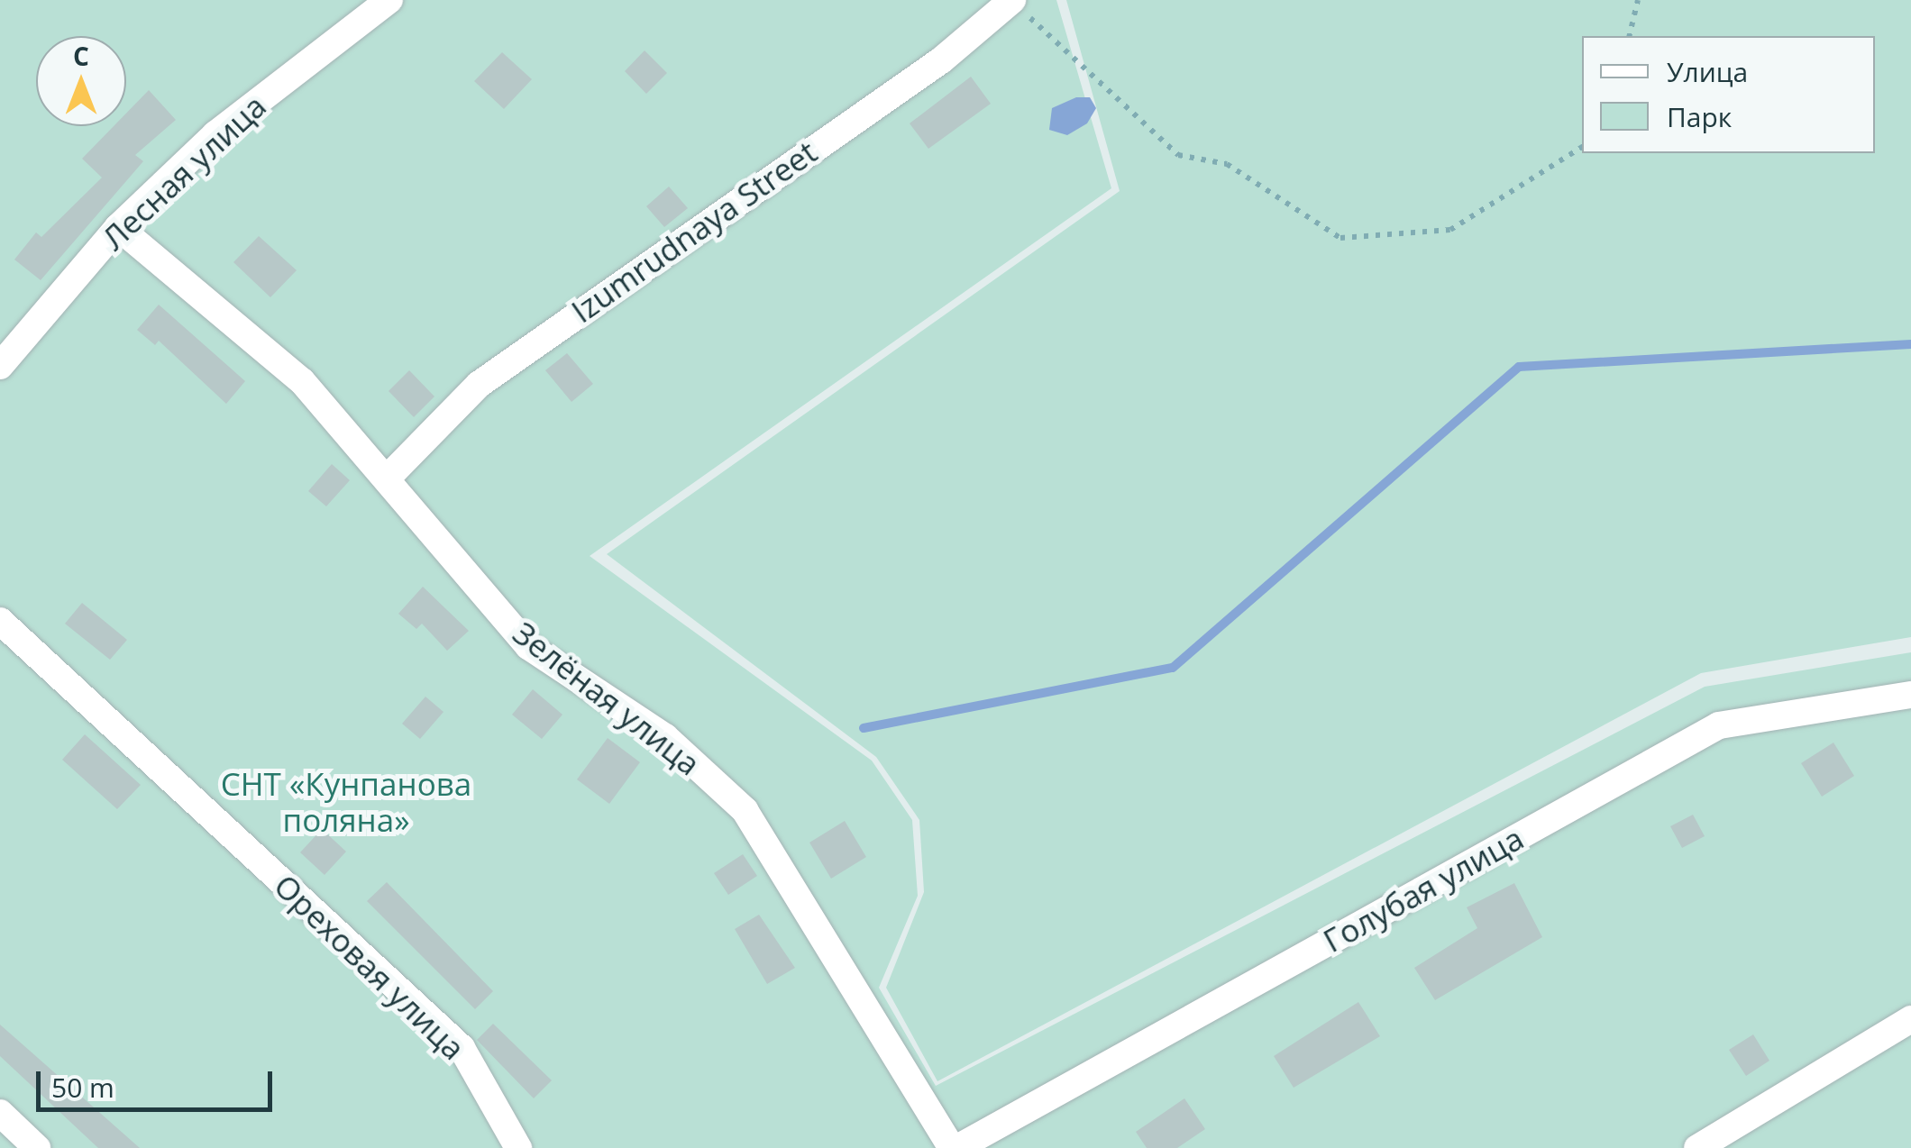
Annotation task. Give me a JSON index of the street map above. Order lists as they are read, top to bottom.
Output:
{
  "streets": {
    "street": [
      "Лесная улица",
      "Izumrudnaya Street",
      "Зелёная улица",
      "Голубая улица",
      "Ореховая улица"
    ]
  },
  "crossings": [
    ["Лесная улица", "Зелёная улица"],
    ["Izumrudnaya Street", "Зелёная улица"],
    ["Зелёная улица", "Голубая улица"]
  ],
  "parks": ["СНТ «Кунпанова поляна»"],
  "legend": ["Улица", "Парк"],
  "scale_bar": "50 m",
  "north": "top"
}
